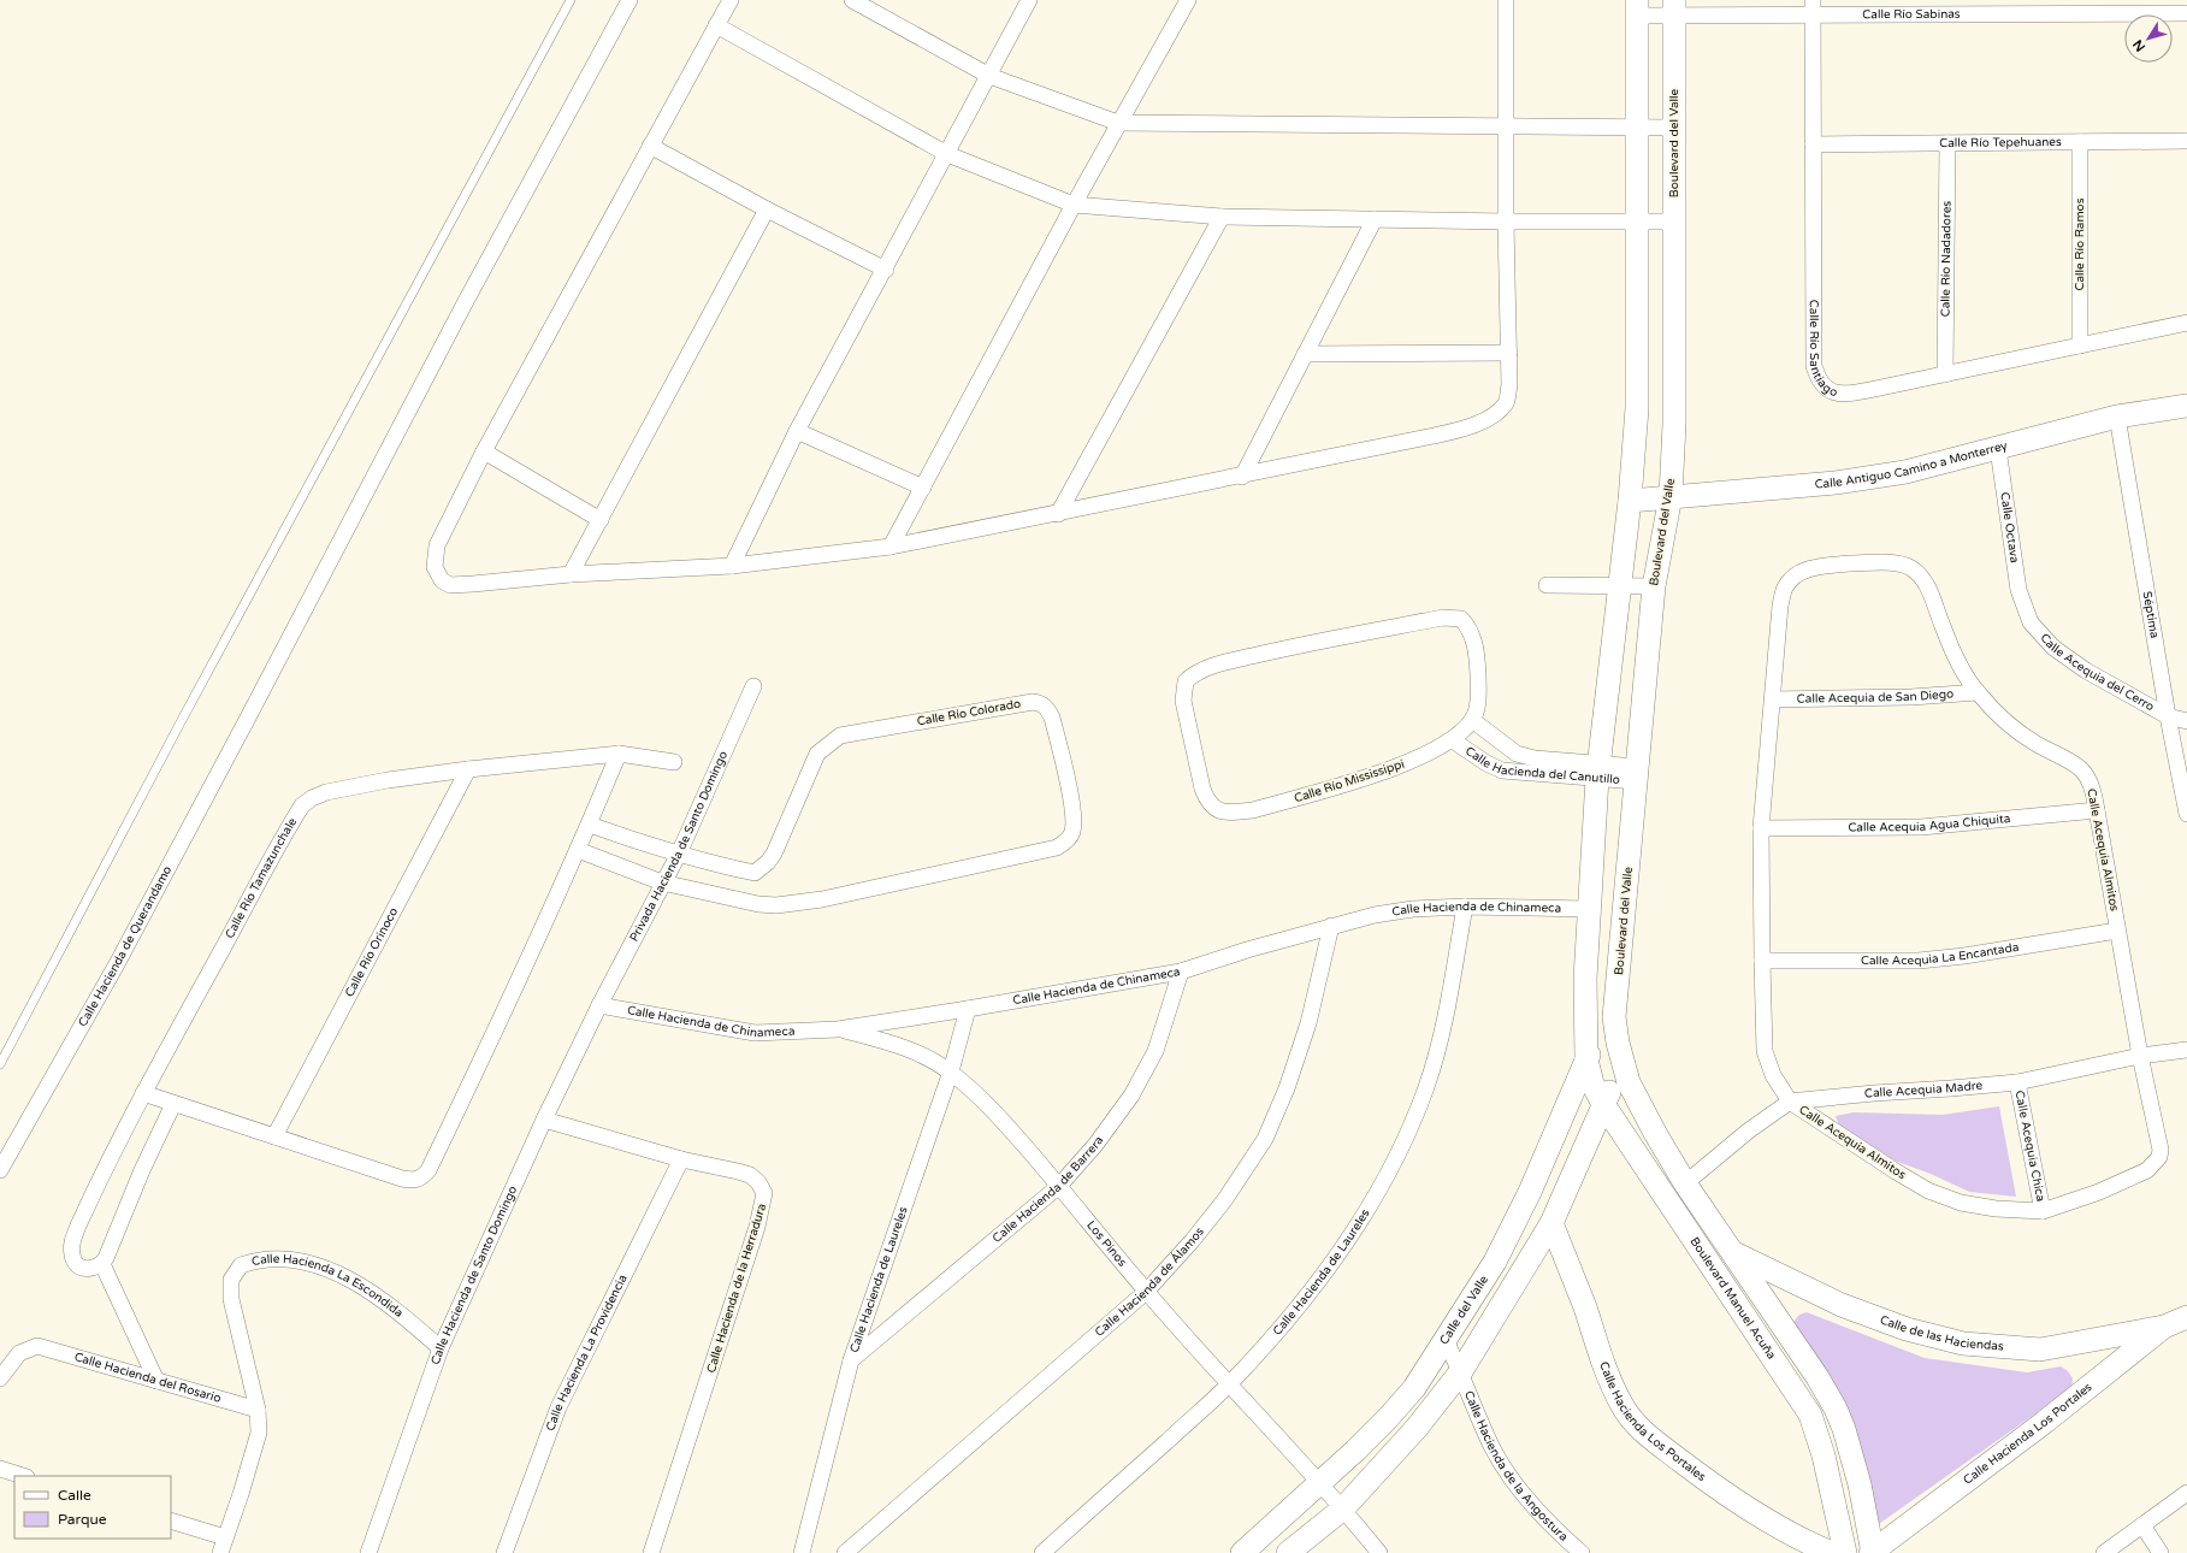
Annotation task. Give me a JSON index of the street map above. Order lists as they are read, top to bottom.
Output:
{
  "streets": {
    "street": [
      "Calle Río Sabinas",
      "Boulevard del Valle",
      "Calle Río Tepehuanes",
      "Calle Río Ramos",
      "Calle Río Nadadores",
      "Calle Río Santiago",
      "Calle Antiguo Camino a Monterrey",
      "Calle Octava",
      "Séptima",
      "Calle Acequia del Cerro",
      "Calle Acequia de San Diego",
      "Calle Río Colorado",
      "Calle Hacienda del Canutillo",
      "Calle Río Mississippi",
      "Calle Acequia Agua Chiquita",
      "Privada Hacienda de Santo Domingo",
      "Calle Acequia Almitos",
      "Calle Río Tamazunchale",
      "Calle Hacienda de Chinameca",
      "Calle Hacienda de Querandamo",
      "Calle Río Orinoco",
      "Calle Acequia La Encantada",
      "Calle Acequia Madre",
      "Calle Acequia Chica",
      "Calle Hacienda de Barrera",
      "Los Pinos",
      "Calle Hacienda de Laureles",
      "Calle Hacienda de Santo Domingo",
      "Calle Hacienda de Álamos",
      "Calle Hacienda de la Herradura",
      "Calle Hacienda La Escondida",
      "Boulevard Manuel Acuña",
      "Calle del Valle",
      "Calle de las Haciendas",
      "Calle Hacienda La Providencia",
      "Calle Hacienda del Rosario",
      "Calle Hacienda Los Portales",
      "Calle Hacienda de la Angostura"
    ]
  },
  "crossings": [
    ["Calle Río Sabinas", "Boulevard del Valle"],
    ["Calle Río Sabinas", "Calle Río Santiago"],
    ["Boulevard del Valle", "Calle Antiguo Camino a Monterrey"],
    ["Boulevard del Valle", "Calle Hacienda del Canutillo"],
    ["Boulevard del Valle", "Calle del Valle"],
    ["Calle Río Tepehuanes", "Calle Río Ramos"],
    ["Calle Río Tepehuanes", "Calle Río Nadadores"],
    ["Calle Río Tepehuanes", "Calle Río Santiago"],
    ["Calle Río Ramos", "Calle Río Santiago"],
    ["Calle Río Nadadores", "Calle Río Santiago"],
    ["Calle Antiguo Camino a Monterrey", "Calle Octava"],
    ["Calle Antiguo Camino a Monterrey", "Séptima"],
    ["Calle Octava", "Calle Acequia del Cerro"],
    ["Séptima", "Calle Acequia del Cerro"],
    ["Calle Acequia de San Diego", "Calle Acequia Almitos"],
    ["Calle Río Colorado", "Privada Hacienda de Santo Domingo"],
    ["Calle Hacienda del Canutillo", "Calle Río Mississippi"],
    ["Calle Acequia Agua Chiquita", "Calle Acequia Almitos"],
    ["Privada Hacienda de Santo Domingo", "Calle Hacienda de Chinameca"],
    ["Privada Hacienda de Santo Domingo", "Calle Hacienda de Santo Domingo"],
    ["Calle Acequia Almitos", "Calle Acequia La Encantada"],
    ["Calle Acequia Almitos", "Calle Acequia Madre"],
    ["Calle Acequia Almitos", "Calle Acequia Chica"],
    ["Calle Río Tamazunchale", "Calle Río Orinoco"],
    ["Calle Hacienda de Chinameca", "Calle Hacienda de Barrera"],
    ["Calle Hacienda de Chinameca", "Los Pinos"],
    ["Calle Hacienda de Chinameca", "Calle Hacienda de Laureles"],
    ["Calle Hacienda de Chinameca", "Calle Hacienda de Santo Domingo"],
    ["Calle Hacienda de Chinameca", "Calle Hacienda de Álamos"],
    ["Calle Acequia Madre", "Calle Acequia Chica"],
    ["Calle Hacienda de Barrera", "Los Pinos"],
    ["Calle Hacienda de Barrera", "Calle Hacienda de Laureles"],
    ["Los Pinos", "Calle Hacienda de Laureles"],
    ["Los Pinos", "Calle Hacienda de Álamos"],
    ["Los Pinos", "Calle del Valle"],
    ["Calle Hacienda de Santo Domingo", "Calle Hacienda de la Herradura"],
    ["Calle Hacienda de Santo Domingo", "Calle Hacienda La Escondida"],
    ["Calle Hacienda de la Herradura", "Calle Hacienda La Providencia"],
    ["Calle Hacienda La Escondida", "Calle Hacienda del Rosario"],
    ["Boulevard Manuel Acuña", "Calle del Valle"],
    ["Calle del Valle", "Calle Hacienda de la Angostura"],
    ["Calle de las Haciendas", "Calle Hacienda Los Portales"]
  ],
  "legend": ["Calle", "Parque"],
  "north": "bottom left"
}
